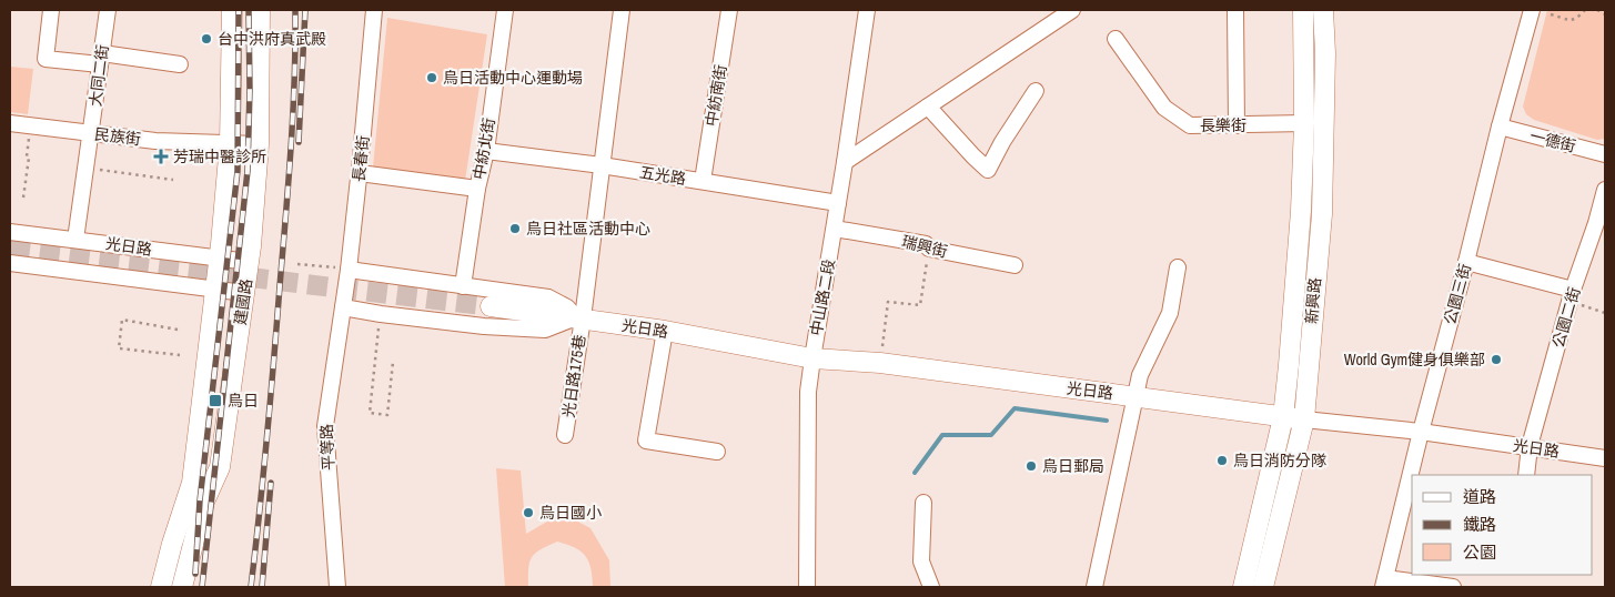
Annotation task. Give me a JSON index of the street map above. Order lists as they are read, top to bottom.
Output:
{
  "streets": {
    "main road": ["光日路", "新興路", "建國路"],
    "street": [
      "大同二街",
      "中紡南街",
      "長樂街",
      "民族街",
      "一德街",
      "中紡北街",
      "長春街",
      "五光路",
      "瑞興街",
      "公園三街",
      "中山路二段",
      "公園二街",
      "光日路175巷",
      "平等路"
    ]
  },
  "crossings": [
    ["大同二街", "民族街"],
    ["大同二街", "光日路"],
    ["中紡南街", "五光路"],
    ["長樂街", "新興路"],
    ["民族街", "建國路"],
    ["一德街", "公園三街"],
    ["中紡北街", "五光路"],
    ["中紡北街", "光日路"],
    ["長春街", "光日路"],
    ["長春街", "平等路"],
    ["五光路", "中山路二段"],
    ["五光路", "光日路175巷"],
    ["光日路", "公園三街"],
    ["光日路", "中山路二段"],
    ["光日路", "新興路"],
    ["光日路", "建國路"],
    ["光日路", "公園二街"],
    ["光日路", "光日路175巷"],
    ["光日路", "平等路"],
    ["瑞興街", "中山路二段"]
  ],
  "places": {
    "other": [
      "台中洪府真武殿",
      "烏日活動中心運動場",
      "烏日社區活動中心",
      "World Gym健身俱樂部",
      "烏日消防分隊",
      "烏日郵局",
      "烏日國小"
    ],
    "health": ["芳瑞中醫診所"],
    "transit": ["烏日"]
  },
  "legend": ["道路", "鐵路", "公園"]
}
